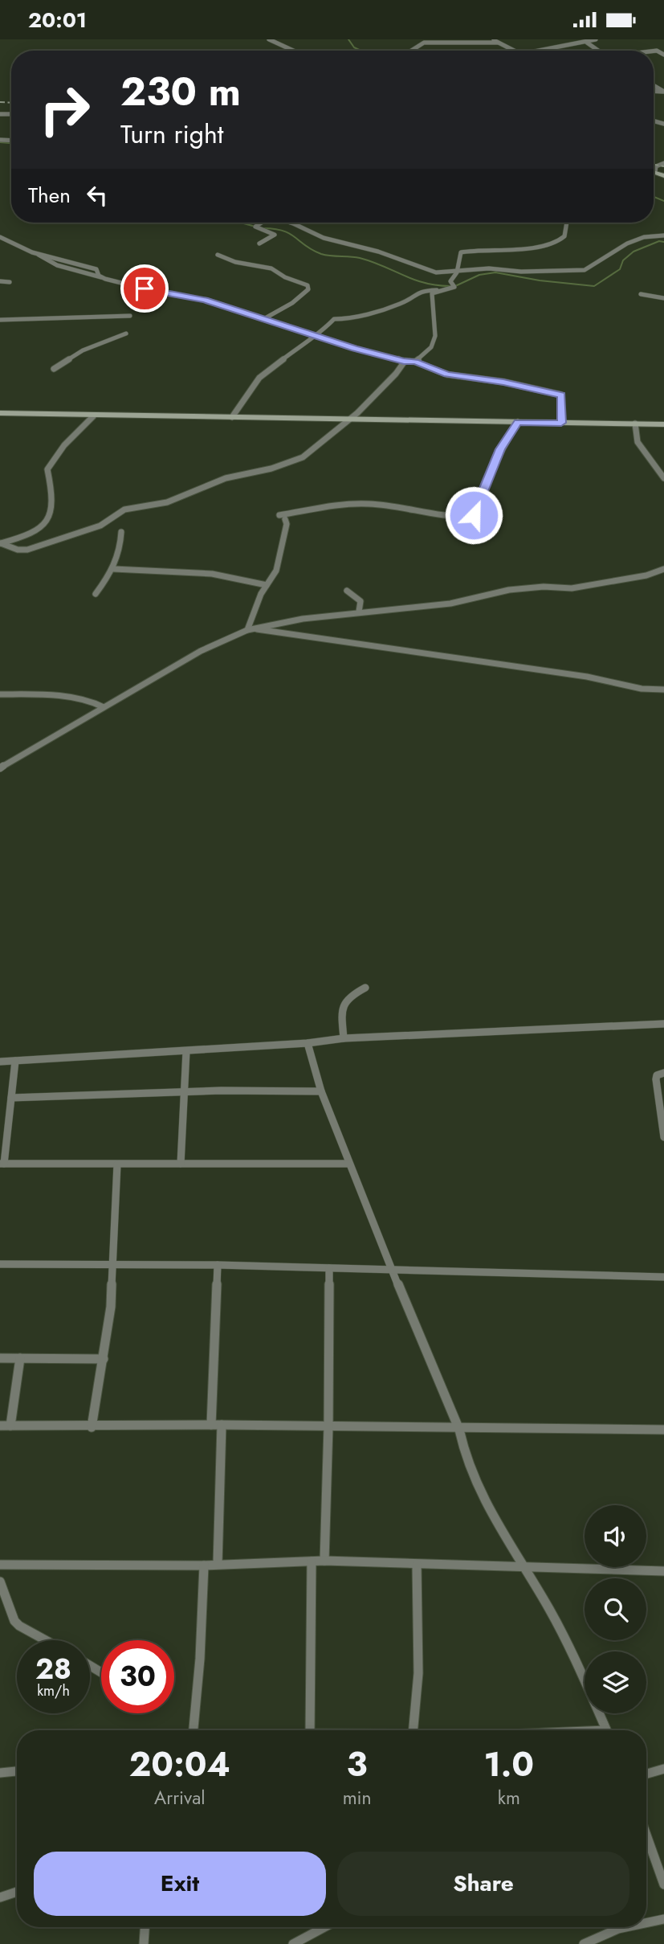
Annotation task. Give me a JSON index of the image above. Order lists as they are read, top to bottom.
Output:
{
  "page": {
    "status": "20:01",
    "turn": ["230 m", "Turn right"],
    "then": "Then",
    "speed": "28 km/h",
    "limit": "30",
    "eta": [
      "20:04",
      "Arrival",
      "3",
      "min",
      "1.0",
      "km"
    ],
    "buttons": ["Exit", "Share"]
  }
}
